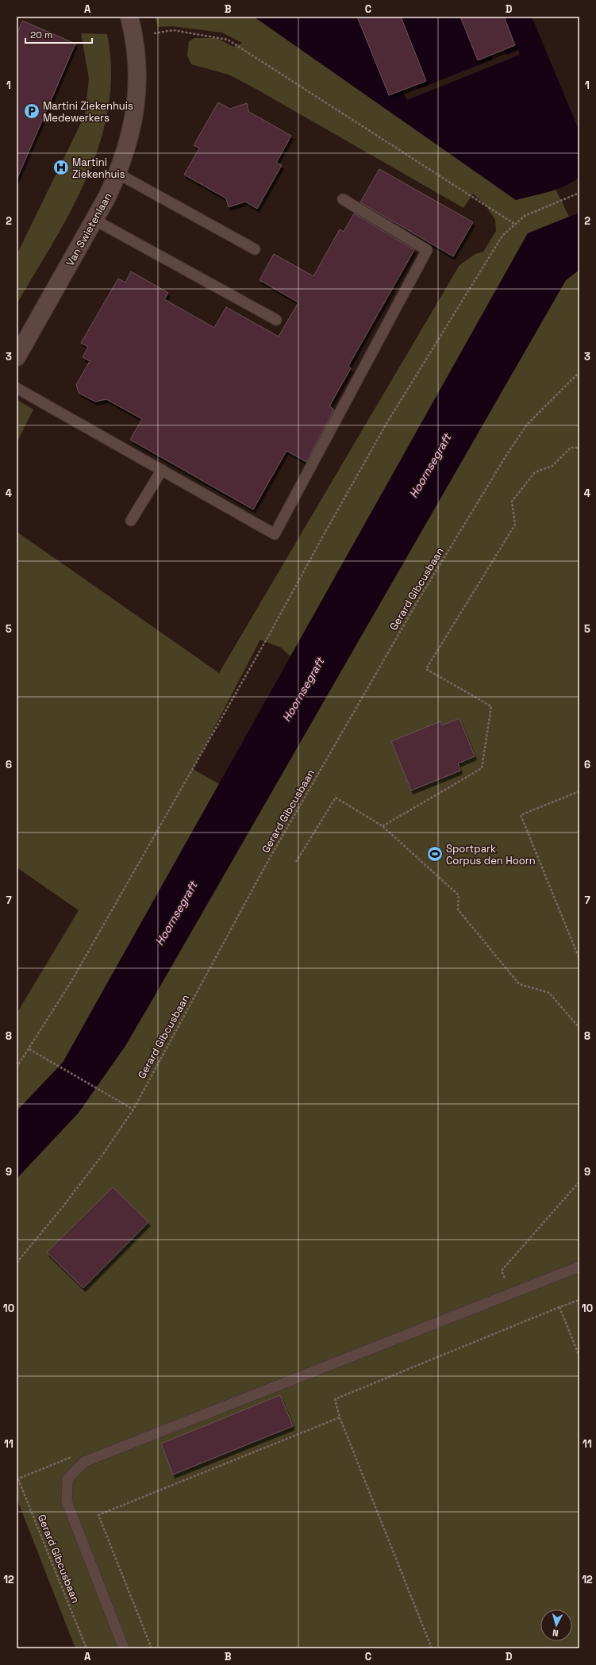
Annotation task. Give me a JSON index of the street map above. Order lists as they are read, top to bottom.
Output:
{
  "streets": {
    "street": ["Van Swietenlaan"],
    "path": ["Gerard Gibcusbaan"]
  },
  "water": ["Hoornsegraft"],
  "places": {
    "parking": ["Martini Ziekenhuis Medewerkers"],
    "hospital": ["Martini Ziekenhuis"],
    "sports": ["Sportpark Corpus den Hoorn"]
  },
  "scale_bar": "20 m",
  "north": "bottom",
  "grid": {
    "columns": [
      "A",
      "B",
      "C",
      "D"
    ],
    "rows": [
      "1",
      "2",
      "3",
      "4",
      "5",
      "6",
      "7",
      "8",
      "9",
      "10",
      "11",
      "12"
    ]
  }
}
